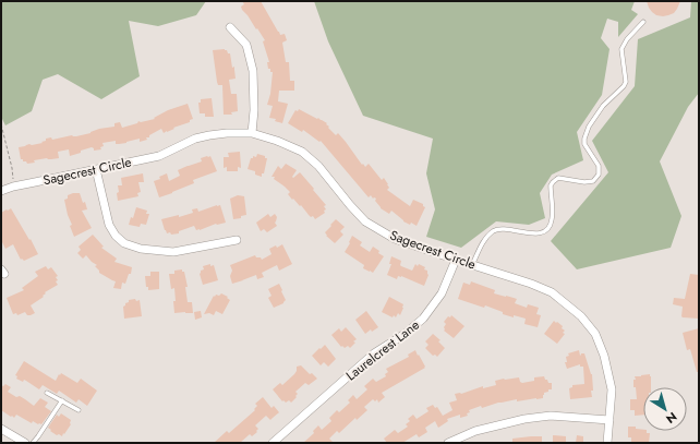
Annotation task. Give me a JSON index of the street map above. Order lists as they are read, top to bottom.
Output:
{
  "streets": {
    "street": ["Sagecrest Circle", "Laurelcrest Lane"]
  },
  "crossings": [
    ["Sagecrest Circle", "Laurelcrest Lane"]
  ],
  "north": "bottom right"
}
